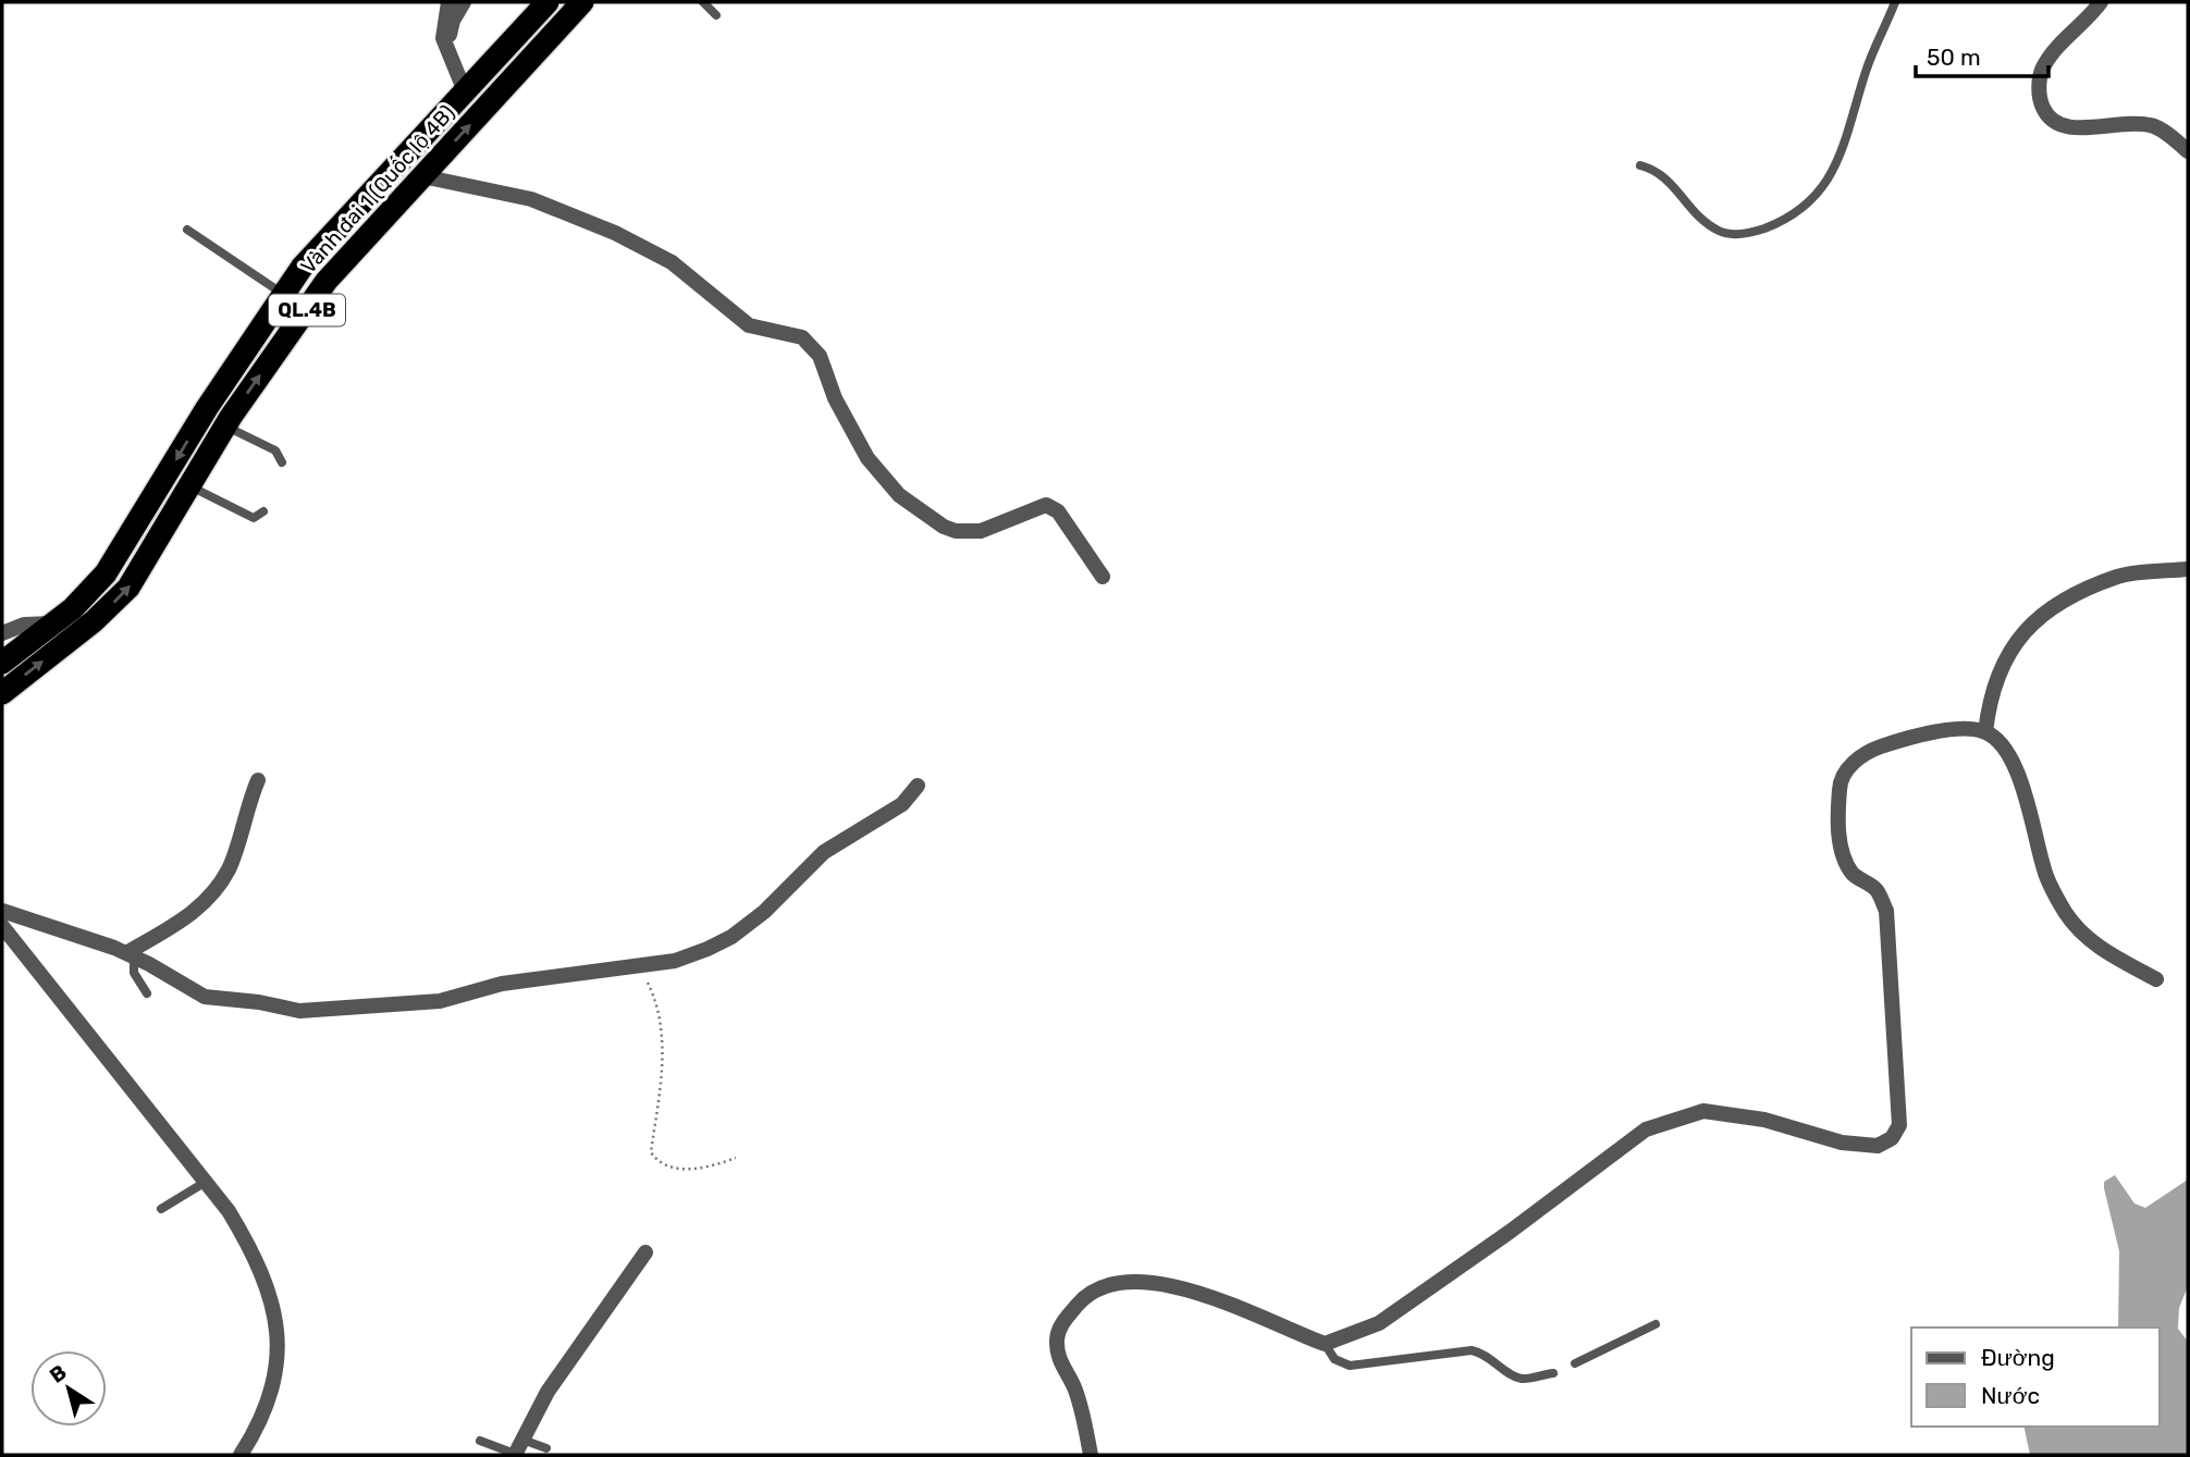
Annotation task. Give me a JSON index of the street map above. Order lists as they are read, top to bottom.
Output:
{
  "streets": {
    "highway": ["Vành đai 1 (Quốc lộ 4B)", "QL.4B"]
  },
  "crossings": [
    ["Vành đai 1 (Quốc lộ 4B)", "QL.4B"]
  ],
  "legend": ["Đường", "Nước"],
  "scale_bar": "50 m",
  "north": "top left"
}
